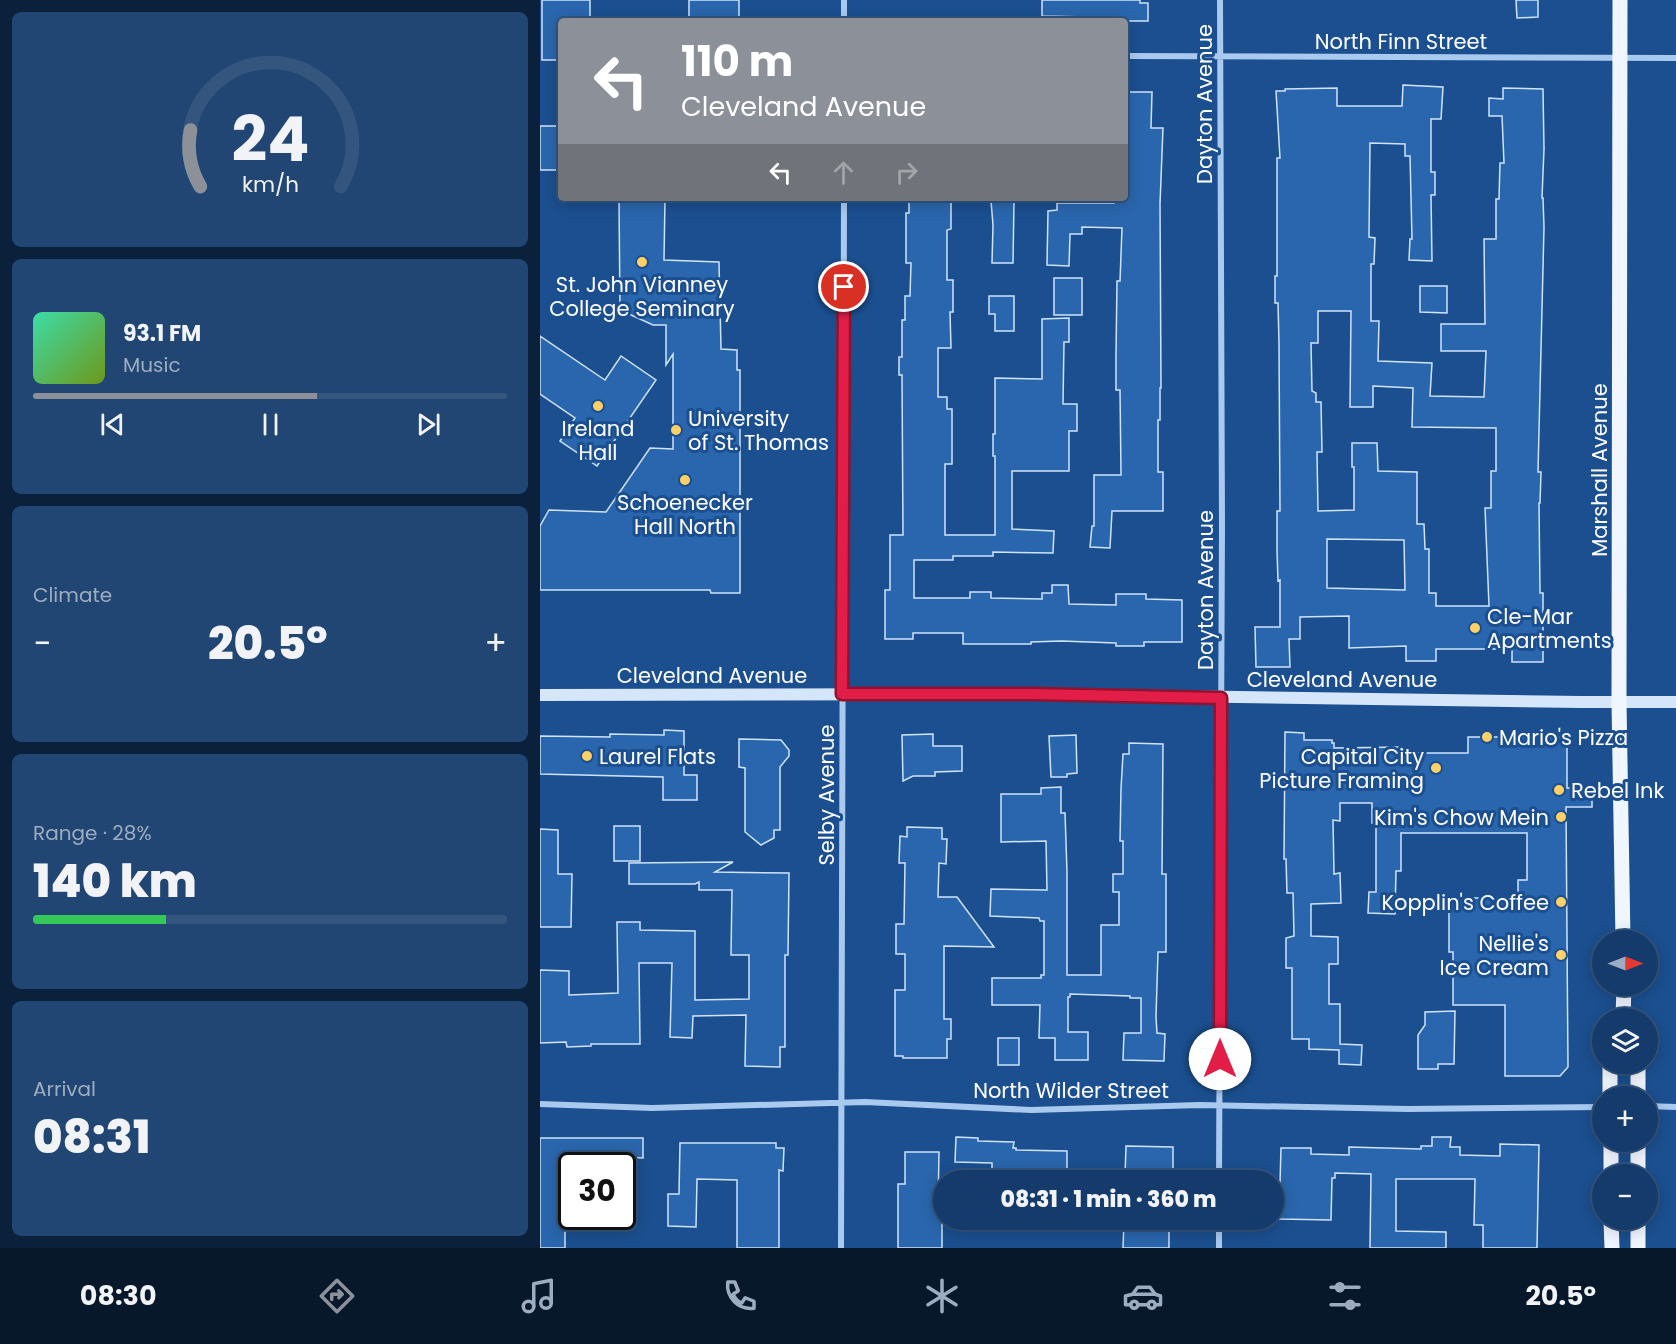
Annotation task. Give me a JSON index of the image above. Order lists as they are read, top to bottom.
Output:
{
  "streets": {
    "main road": ["Marshall Avenue"],
    "street": [
      "North Finn Street",
      "Dayton Avenue",
      "Cleveland Avenue",
      "Selby Avenue",
      "North Wilder Street"
    ]
  },
  "crossings": [
    ["North Finn Street", "Dayton Avenue"],
    ["North Finn Street", "Marshall Avenue"],
    ["Dayton Avenue", "Cleveland Avenue"],
    ["Dayton Avenue", "North Wilder Street"],
    ["Marshall Avenue", "Cleveland Avenue"],
    ["Cleveland Avenue", "Selby Avenue"],
    ["Selby Avenue", "North Wilder Street"]
  ],
  "places": [
    "St. John Vianney College Seminary",
    "Ireland Hall",
    "University of St. Thomas",
    "Schoenecker Hall North",
    "Cle-Mar Apartments",
    "Mario's Pizza",
    "Laurel Flats",
    "Capital City Picture Framing",
    "Rebel Ink",
    "Kim's Chow Mein",
    "Kopplin's Coffee",
    "Nellie's Ice Cream"
  ],
  "north": "right",
  "page": {
    "turn": ["110 m", "Cleveland Avenue"],
    "song": ["93.1 FM", "Music"],
    "tile": [
      "Climate",
      ["Range · 28%", "140 km"],
      ["Arrival", "08:31"]
    ],
    "heat": ["−", "20.5°", "+"],
    "map_buttons": ["+", "−"],
    "limit": "30",
    "trip": "08:31 · 1 min · 360 m",
    "tabs": ["08:30", "20.5°"],
    "gauge": ["24", "km/h"]
  }
}
